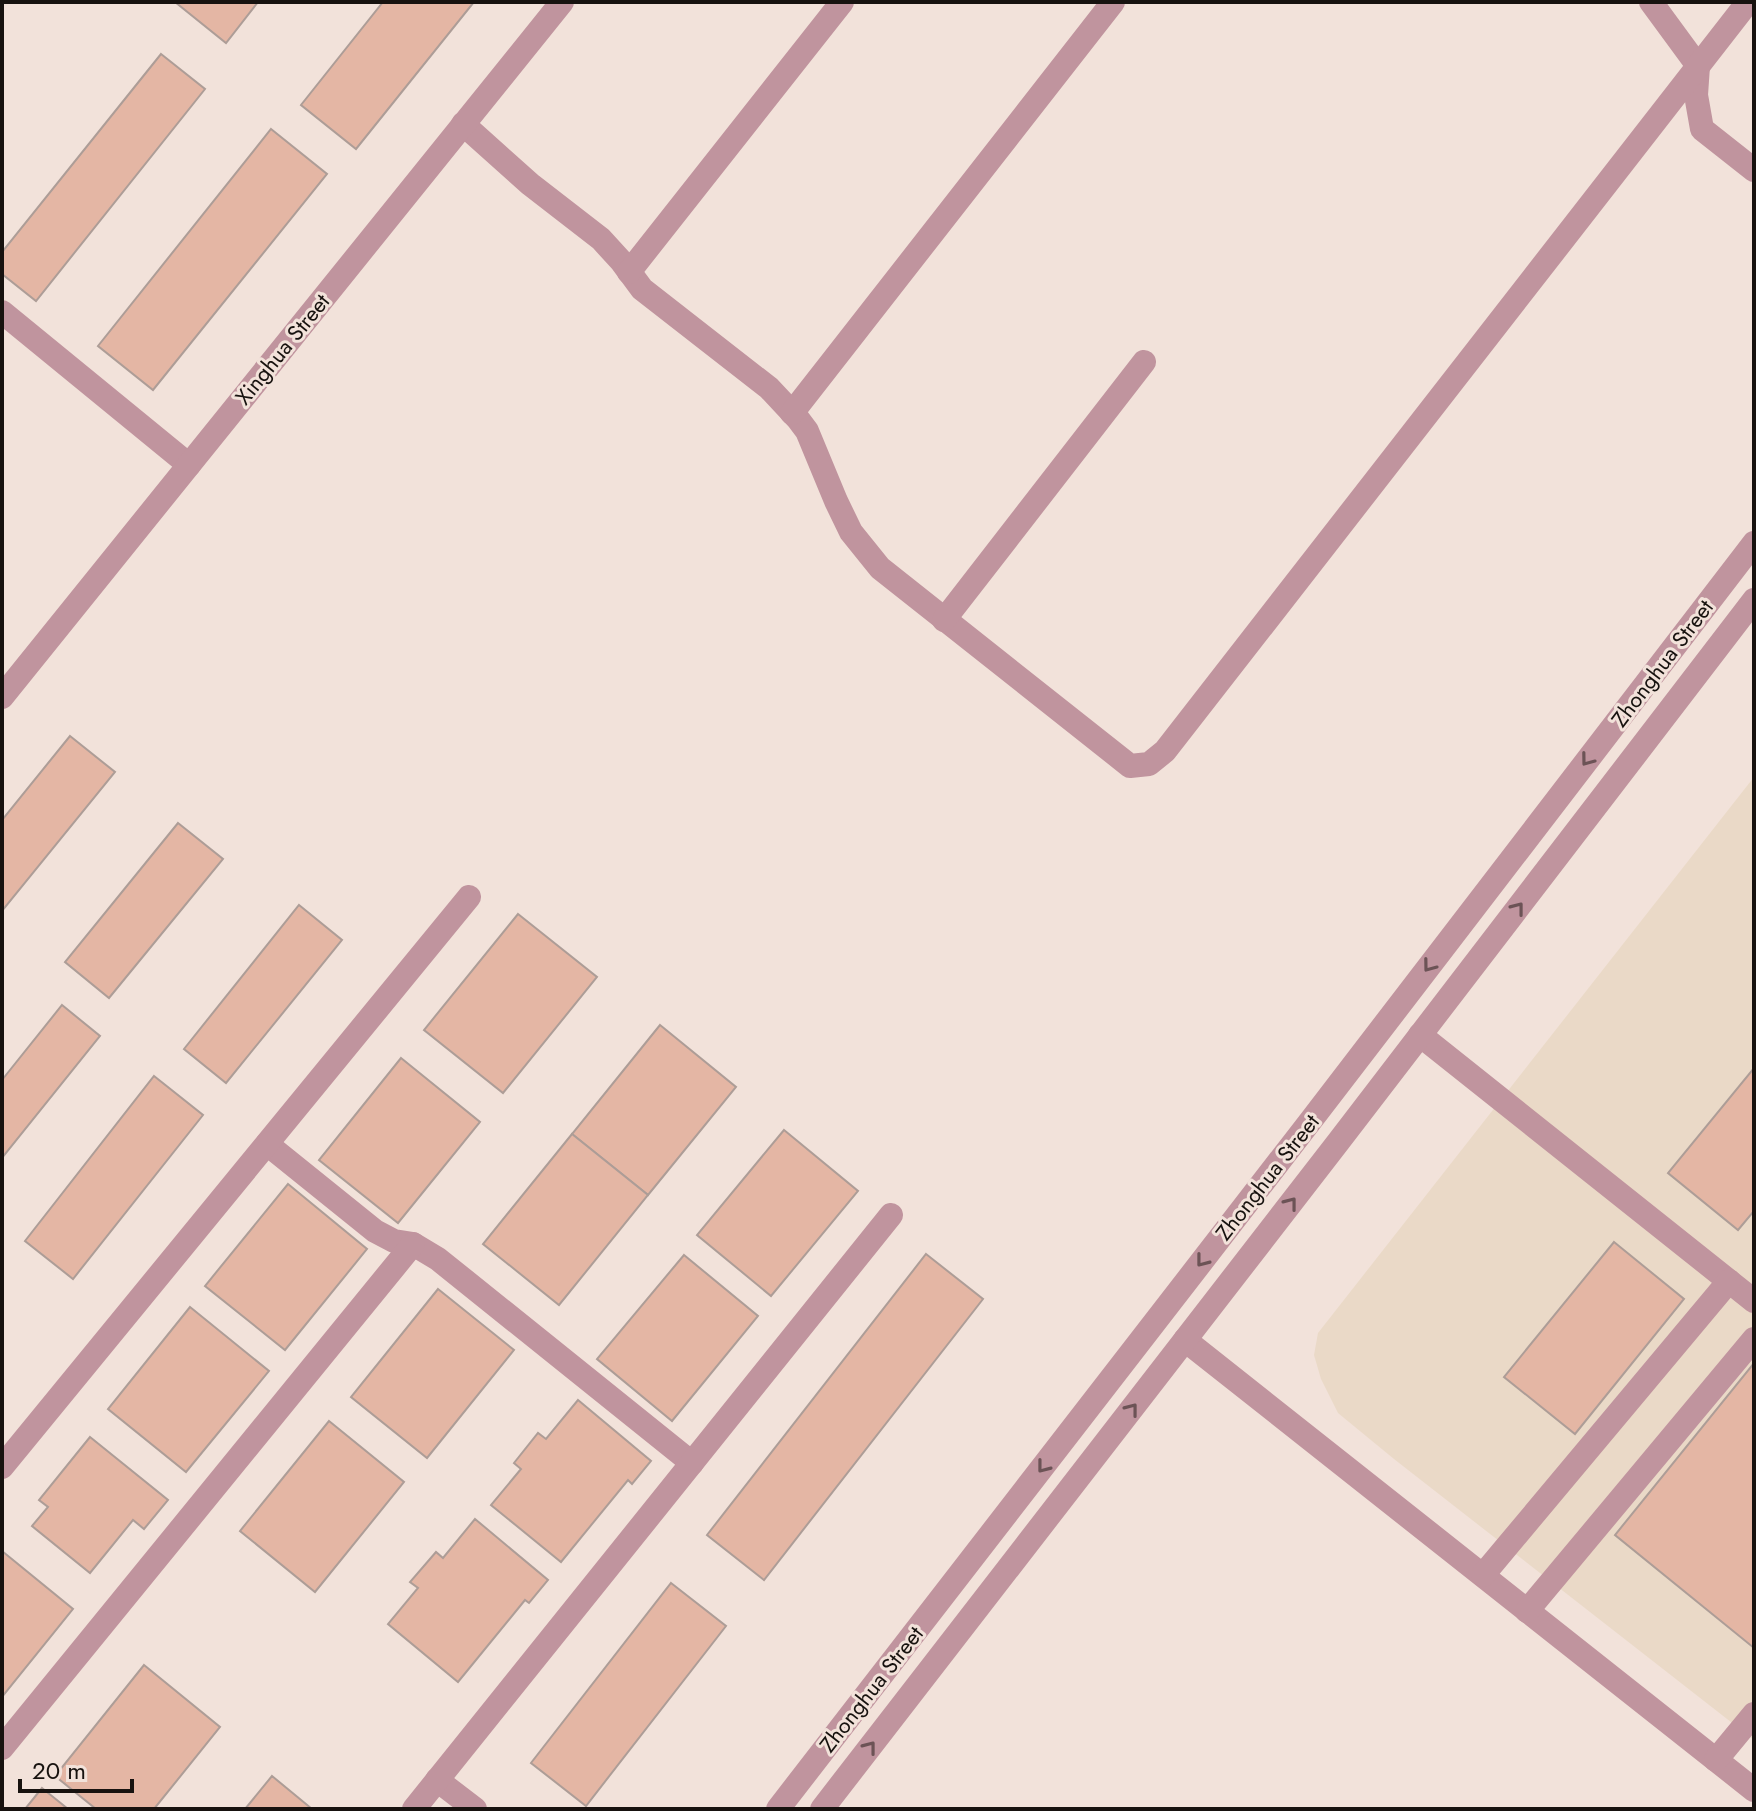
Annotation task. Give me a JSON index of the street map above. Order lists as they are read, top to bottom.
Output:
{
  "streets": {
    "street": ["Xinghua Street", "Zhonghua Street"]
  },
  "scale_bar": "20 m"
}
